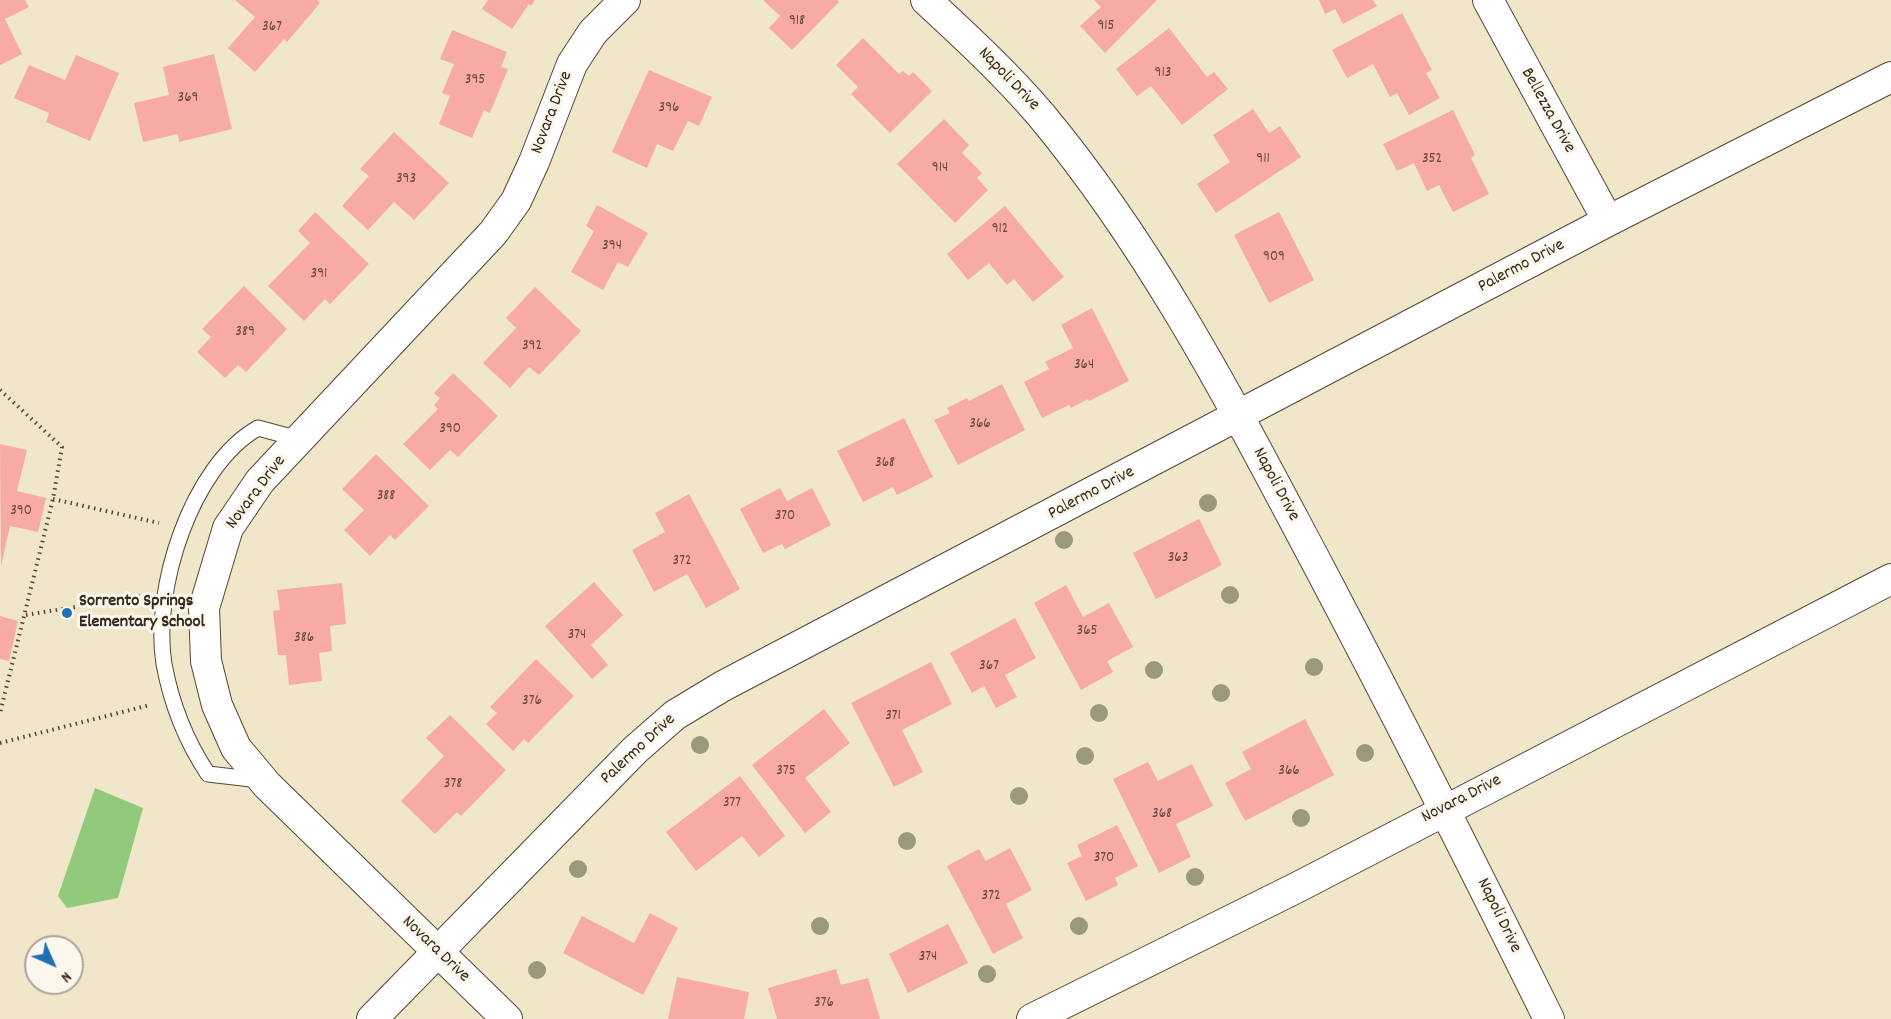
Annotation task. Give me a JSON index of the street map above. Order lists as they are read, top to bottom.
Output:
{
  "streets": {
    "street": [
      "Napoli Drive",
      "Bellezza Drive",
      "Novara Drive",
      "Palermo Drive"
    ]
  },
  "crossings": [
    ["Napoli Drive", "Novara Drive"],
    ["Napoli Drive", "Palermo Drive"],
    ["Bellezza Drive", "Palermo Drive"],
    ["Novara Drive", "Palermo Drive"]
  ],
  "places": ["Sorrento Springs Elementary School"],
  "house_numbers": [
    "918",
    "915",
    "367",
    "913",
    "395",
    "369",
    "396",
    "911",
    "352",
    "914",
    "393",
    "912",
    "394",
    "909",
    "391",
    "389",
    "392",
    "364",
    "366",
    "390",
    "368",
    "388",
    "390",
    "370",
    "363",
    "372",
    "365",
    "374",
    "386",
    "367",
    "376",
    "371",
    "375",
    "366",
    "378",
    "377",
    "368",
    "370",
    "372",
    "374",
    "376"
  ],
  "north": "bottom right"
}
